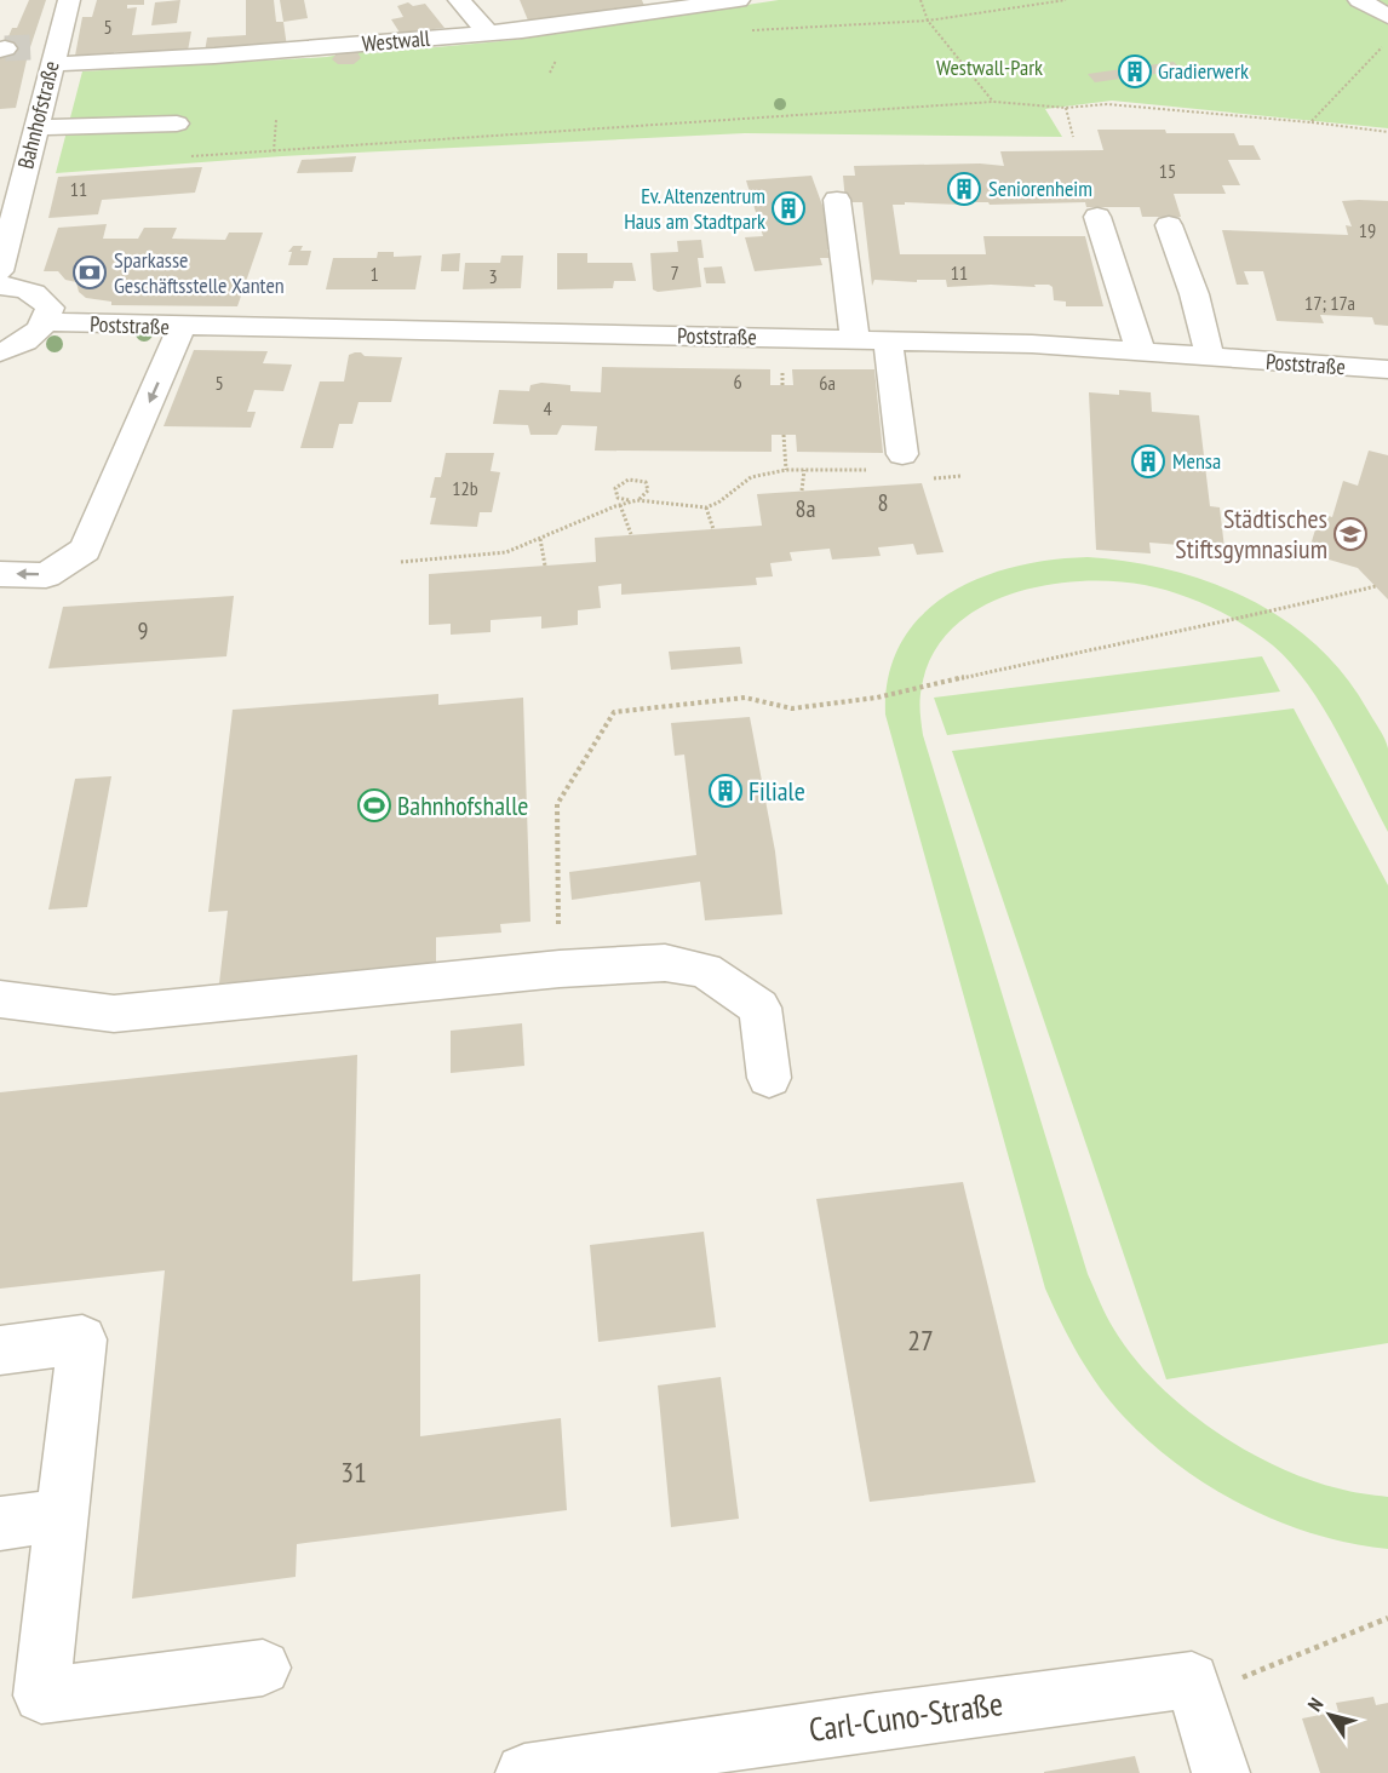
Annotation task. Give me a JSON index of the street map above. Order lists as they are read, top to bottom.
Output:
{
  "streets": {
    "street": [
      "Westwall",
      "Bahnhofstraße",
      "Poststraße",
      "Carl-Cuno-Straße"
    ]
  },
  "crossings": [
    ["Westwall", "Bahnhofstraße"]
  ],
  "parks": ["Westwall-Park"],
  "places": {
    "building": [
      "Gradierwerk",
      "Seniorenheim",
      "Ev. Altenzentrum Haus am Stadtpark",
      "Mensa",
      "Filiale"
    ],
    "bank": ["Sparkasse Geschäftsstelle Xanten"],
    "school or university": ["Städtisches Stiftsgymnasium"],
    "sports": ["Bahnhofshalle"]
  },
  "house_numbers": [
    "5",
    "15",
    "11",
    "19",
    "7",
    "11",
    "1",
    "3",
    "17; 17a",
    "6",
    "5",
    "6a",
    "4",
    "12b",
    "8",
    "8a",
    "9",
    "27",
    "31"
  ],
  "north": "top left"
}
